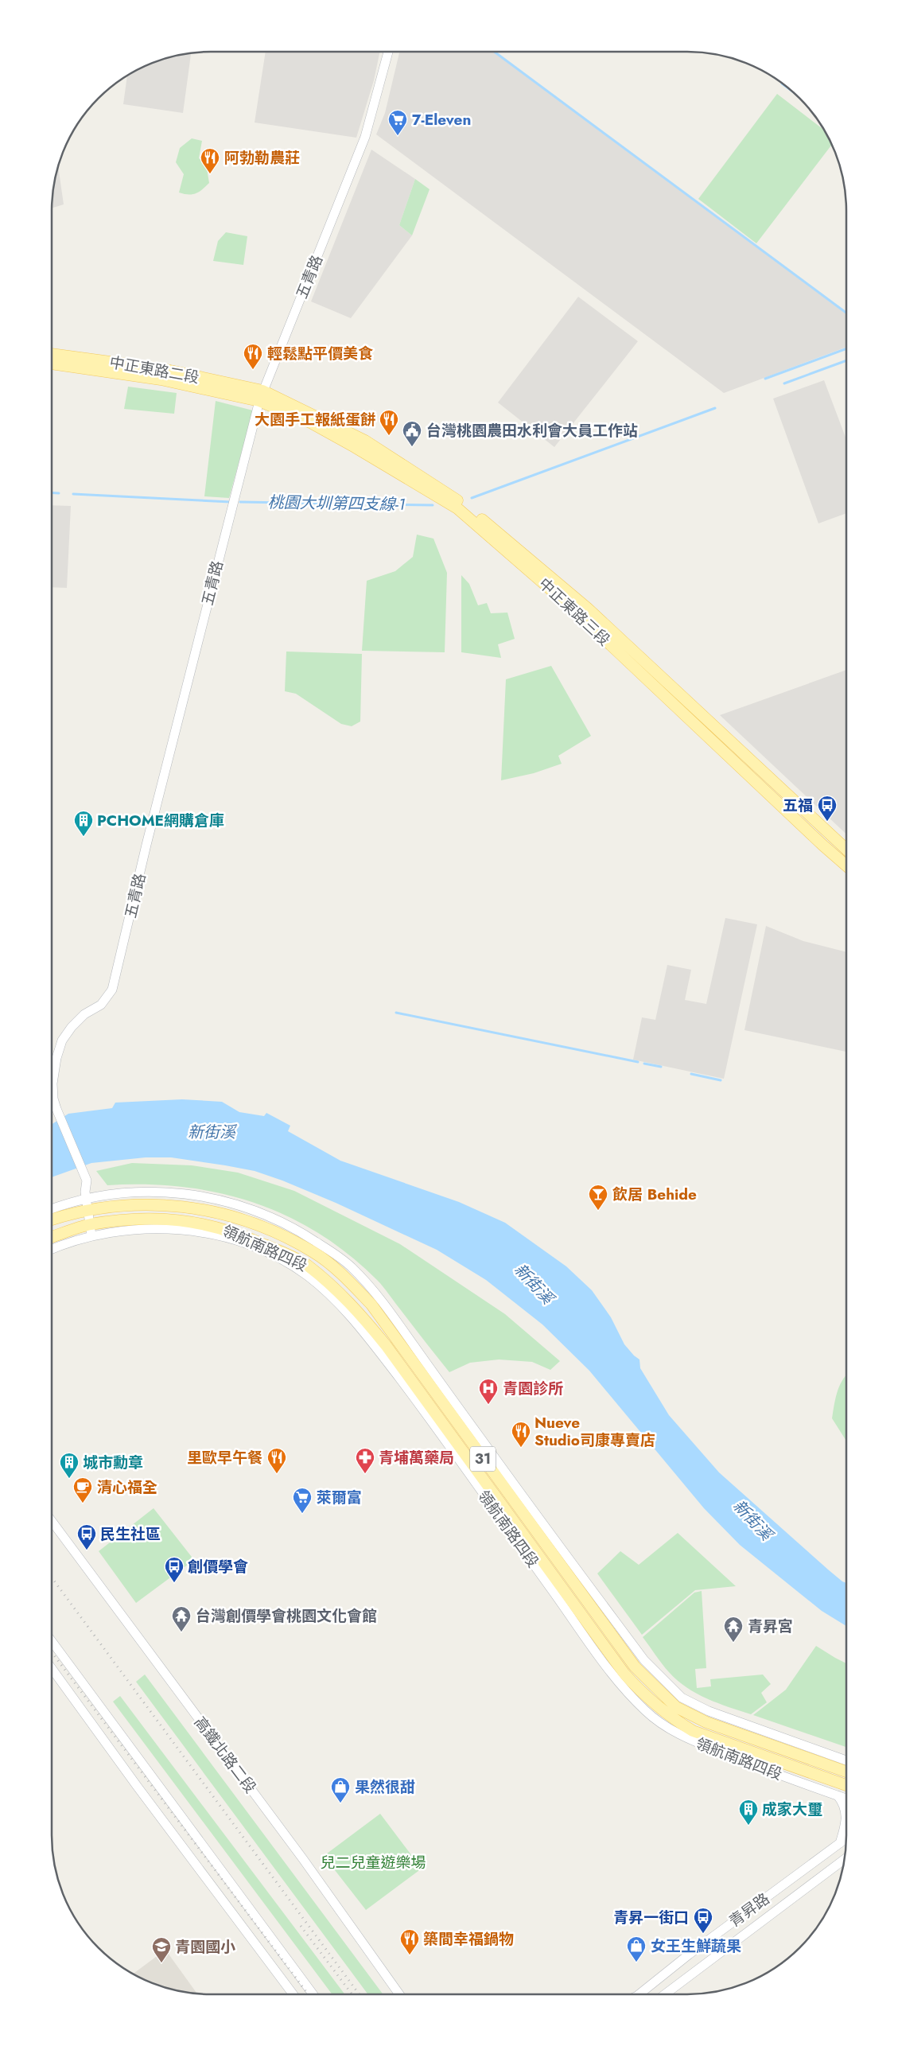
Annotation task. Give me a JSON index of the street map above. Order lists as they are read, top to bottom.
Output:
{
  "streets": {
    "main road": [
      "中正東路二段",
      "中正東路三段",
      "領航南路四段",
      "31"
    ],
    "street": ["五青路", "高鐵北路二段", "青昇路"]
  },
  "crossings": [
    ["五青路", "中正東路二段"],
    ["五青路", "中正東路三段"],
    ["五青路", "領航南路四段"],
    ["中正東路二段", "中正東路三段"]
  ],
  "water": ["桃園大圳第四支線-1", "新街溪"],
  "parks": ["兒二兒童遊樂場"],
  "places": {
    "supermarket": ["7-Eleven", "萊爾富"],
    "restaurant": [
      "阿勃勒農莊",
      "輕鬆點平價美食",
      "大園手工報紙蛋餅",
      "Nueve Studio司康專賣店",
      "里歐早午餐",
      "築間幸福鍋物"
    ],
    "public building": ["台灣桃園農田水利會大員工作站"],
    "bus stop": [
      "五福",
      "民生社區",
      "創價學會",
      "青昇一街口"
    ],
    "building": ["PCHOME網購倉庫", "城市勳章", "成家大璽"],
    "bar": ["飲居 Behide"],
    "hospital": ["青園診所"],
    "pharmacy": ["青埔萬藥局"],
    "cafe": ["清心福全"],
    "temple": ["台灣創價學會桃園文化會館", "青昇宮"],
    "shop": ["果然很甜", "女王生鮮蔬果"],
    "school or university": ["青園國小"]
  }
}
